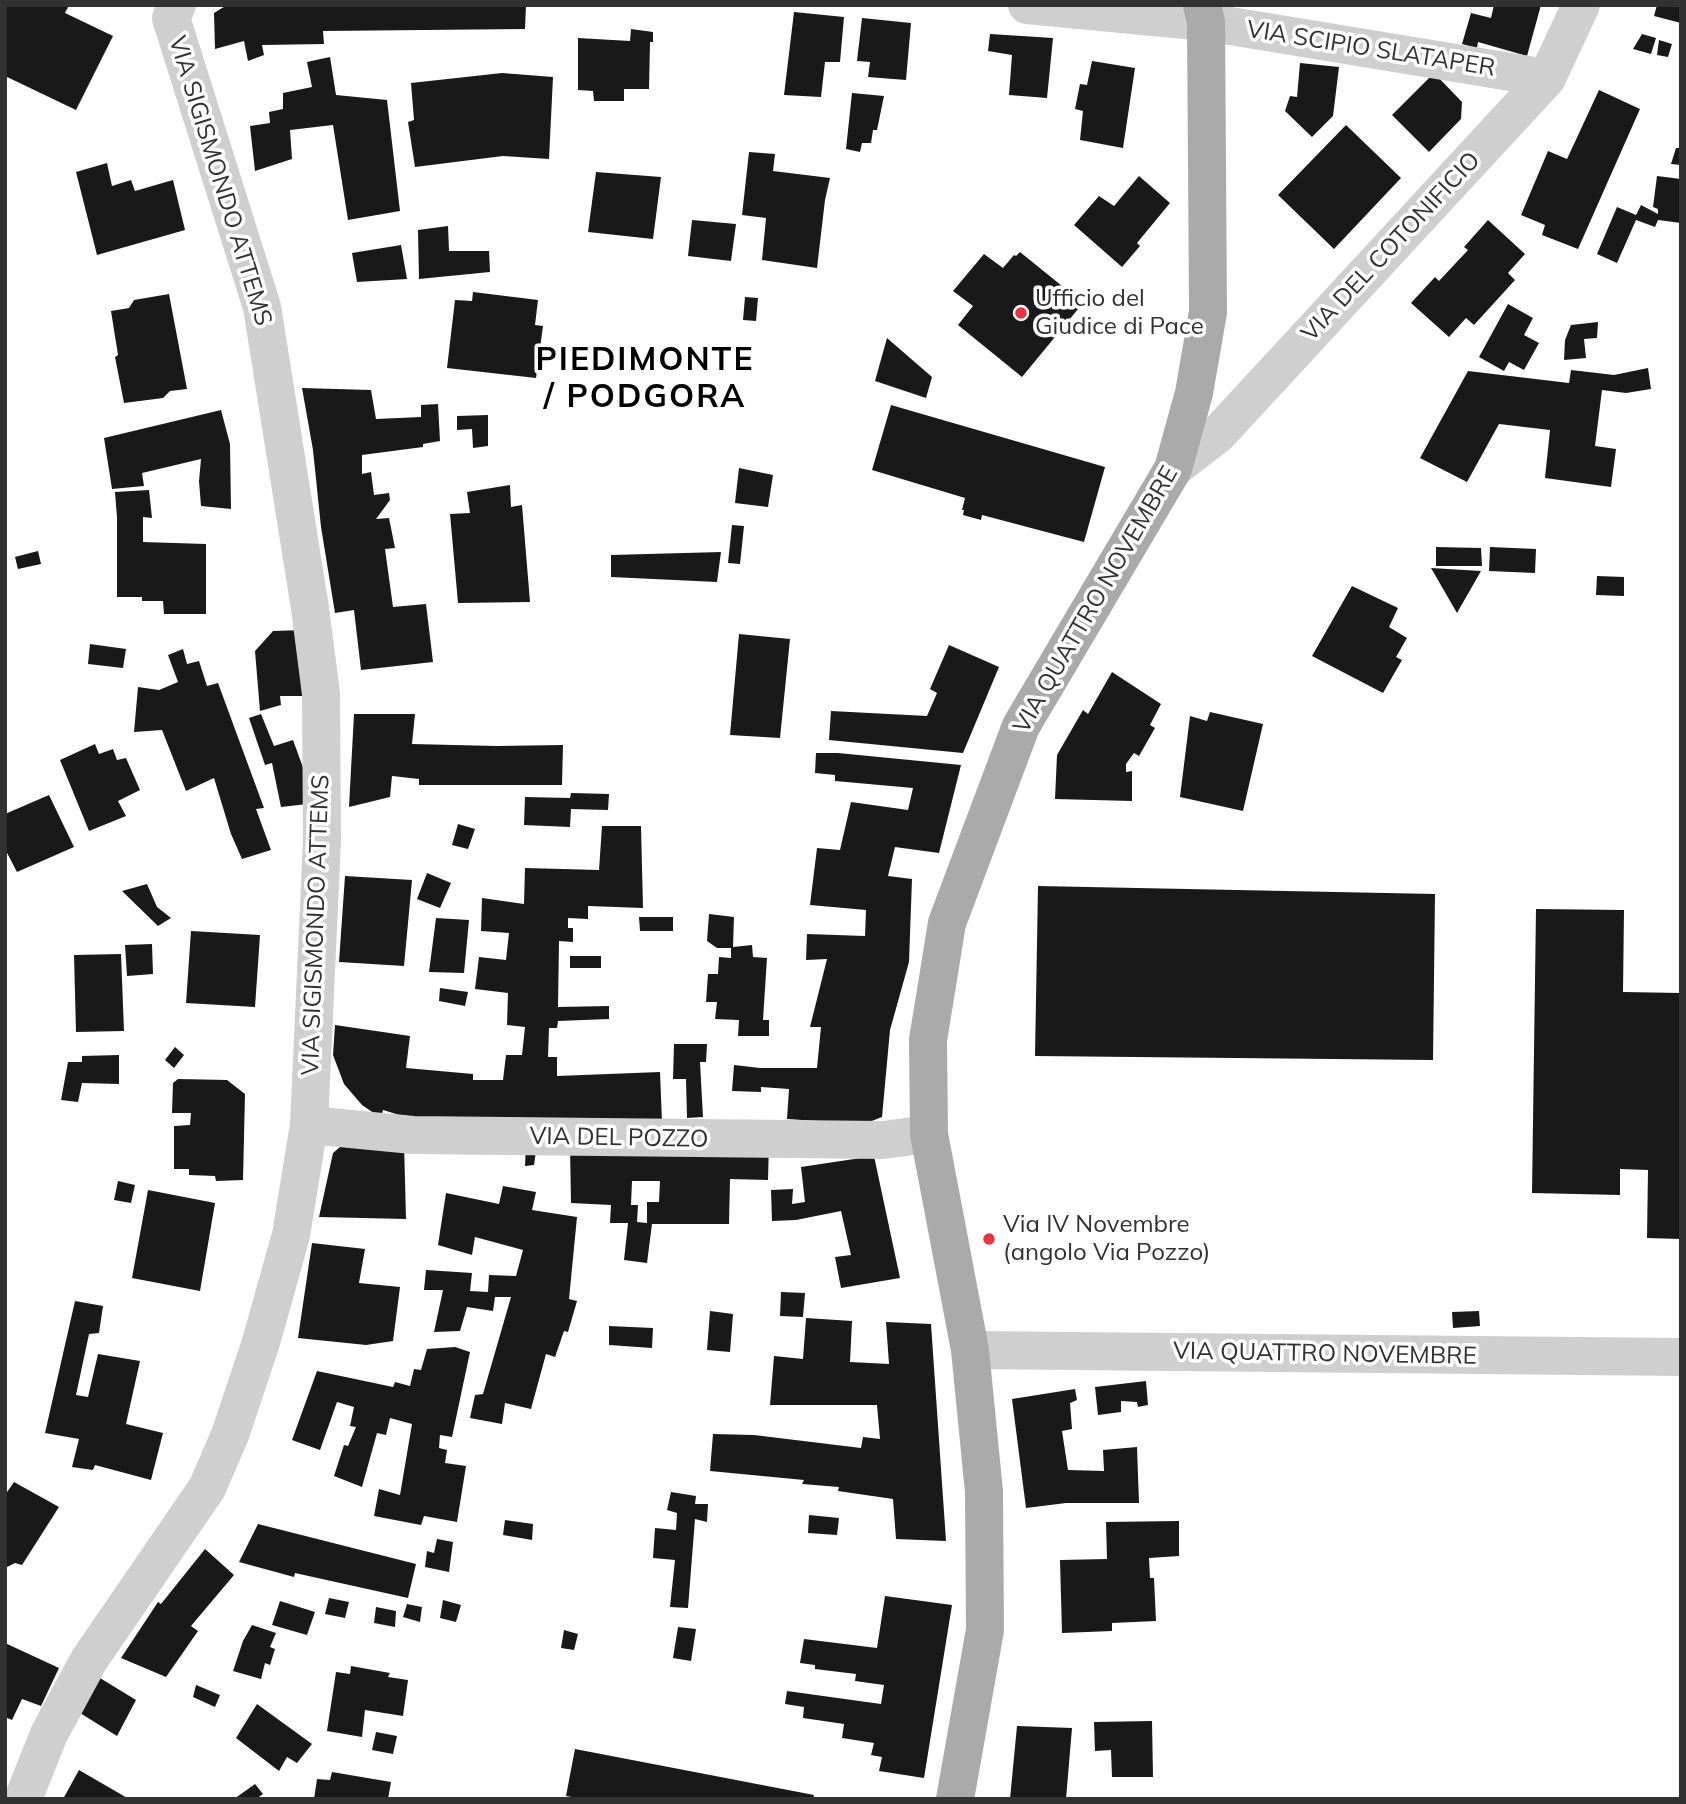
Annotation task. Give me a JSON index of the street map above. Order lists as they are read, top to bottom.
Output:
{
  "streets": {
    "main road": ["VIA QUATTRO NOVEMBRE"],
    "street": [
      "VIA SCIPIO SLATAPER",
      "VIA SIGISMONDO ATTEMS",
      "VIA DEL COTONIFICIO",
      "VIA DEL POZZO"
    ]
  },
  "crossings": [
    ["VIA SCIPIO SLATAPER", "VIA DEL COTONIFICIO"],
    ["VIA SCIPIO SLATAPER", "VIA QUATTRO NOVEMBRE"],
    ["VIA SIGISMONDO ATTEMS", "VIA DEL POZZO"],
    ["VIA DEL COTONIFICIO", "VIA QUATTRO NOVEMBRE"],
    ["VIA QUATTRO NOVEMBRE", "VIA DEL POZZO"]
  ],
  "districts": ["PIEDIMONTE / PODGORA"],
  "places": ["Ufficio del Giudice di Pace", "Via IV Novembre (angolo Via Pozzo)"]
}
